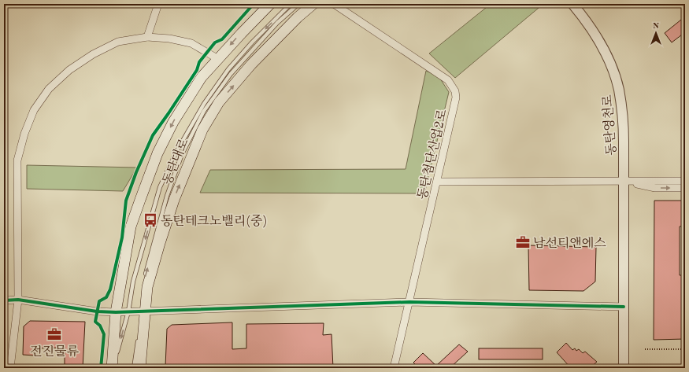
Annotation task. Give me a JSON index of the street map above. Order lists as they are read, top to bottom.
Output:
{
  "streets": {
    "main road": ["동탄대로"],
    "street": ["동탄영천로", "동탄첨단산업2로"]
  },
  "places": {
    "bus stop": ["동탄테크노밸리(중)"],
    "office": ["남선티앤에스", "전진물류"]
  },
  "north": "top"
}
